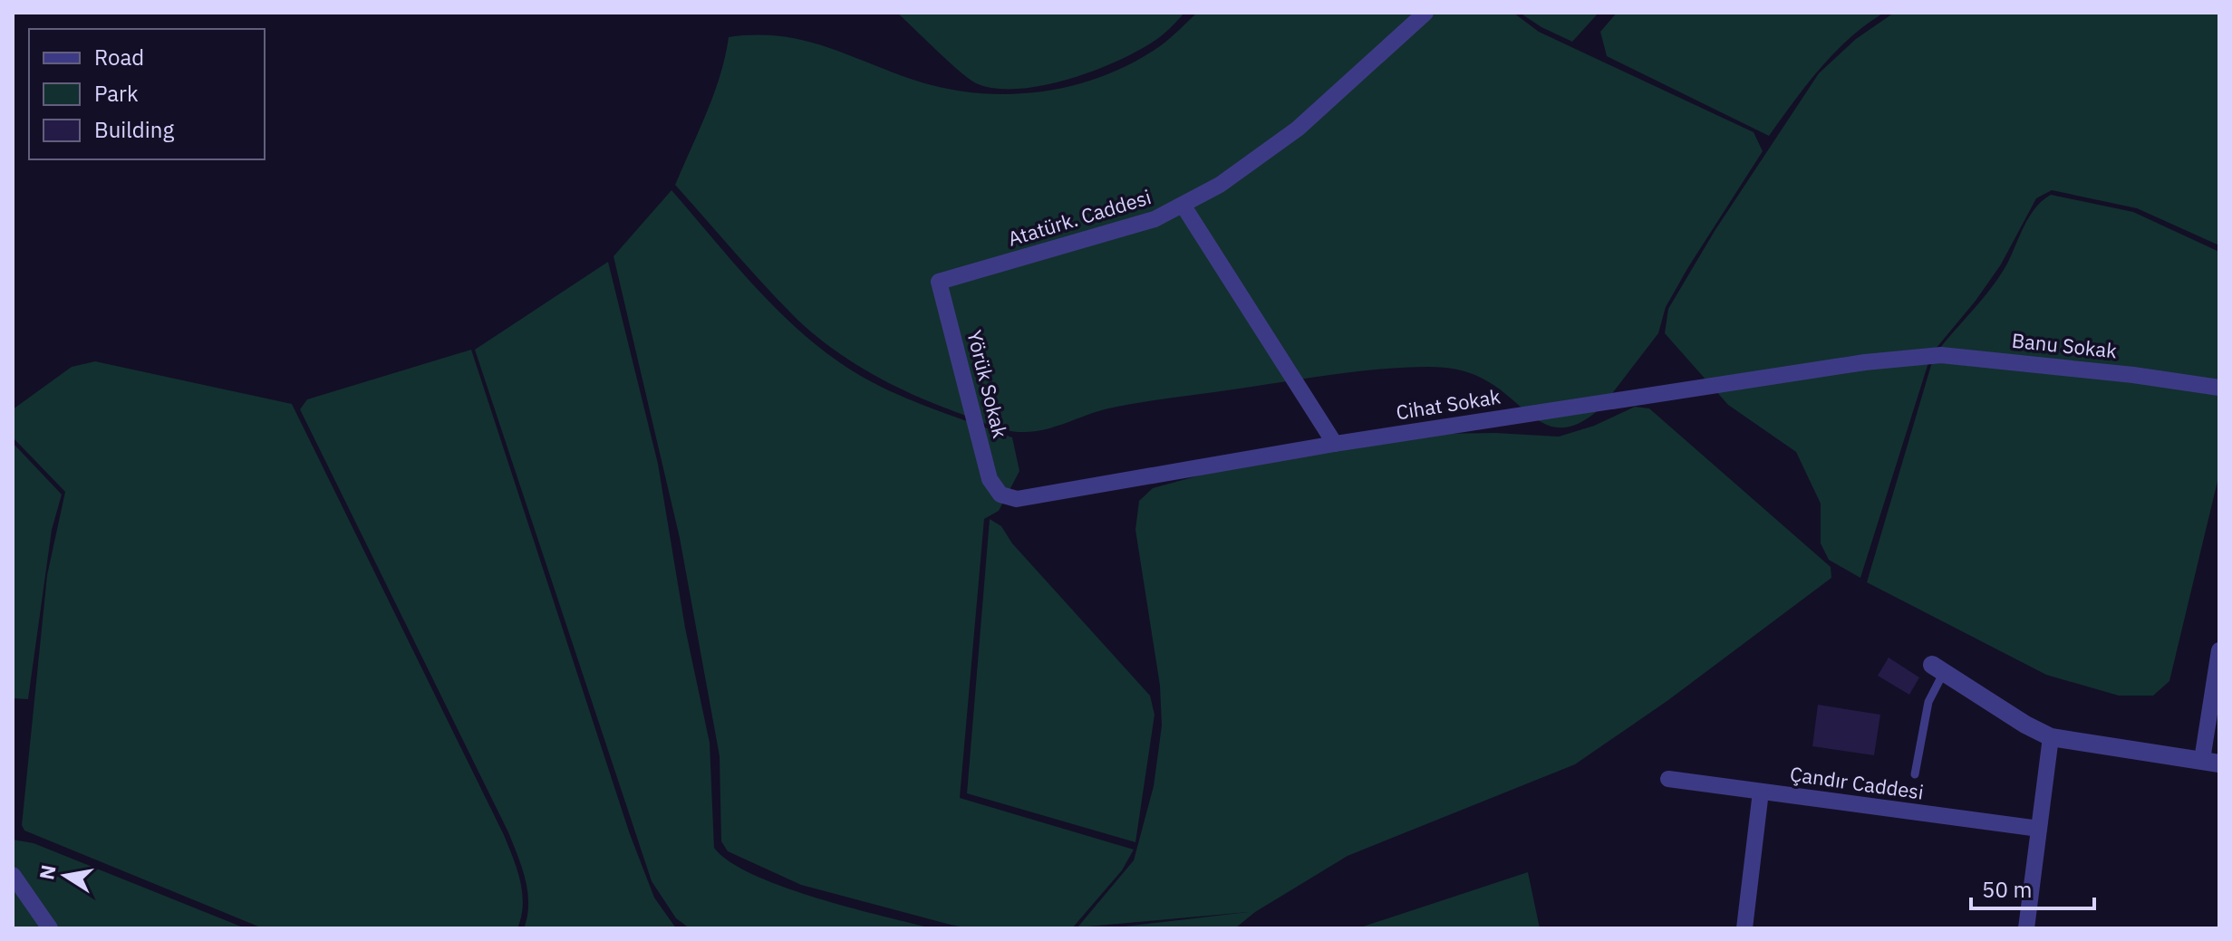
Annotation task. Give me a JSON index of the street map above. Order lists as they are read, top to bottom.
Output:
{
  "streets": {
    "street": [
      "Atatürk. Caddesi",
      "Banu Sokak",
      "Yörük Sokak",
      "Cihat Sokak",
      "Çandır Caddesi"
    ]
  },
  "crossings": [
    ["Atatürk. Caddesi", "Yörük Sokak"],
    ["Banu Sokak", "Cihat Sokak"],
    ["Yörük Sokak", "Cihat Sokak"]
  ],
  "legend": ["Road", "Park", "Building"],
  "scale_bar": "50 m",
  "north": "left"
}
